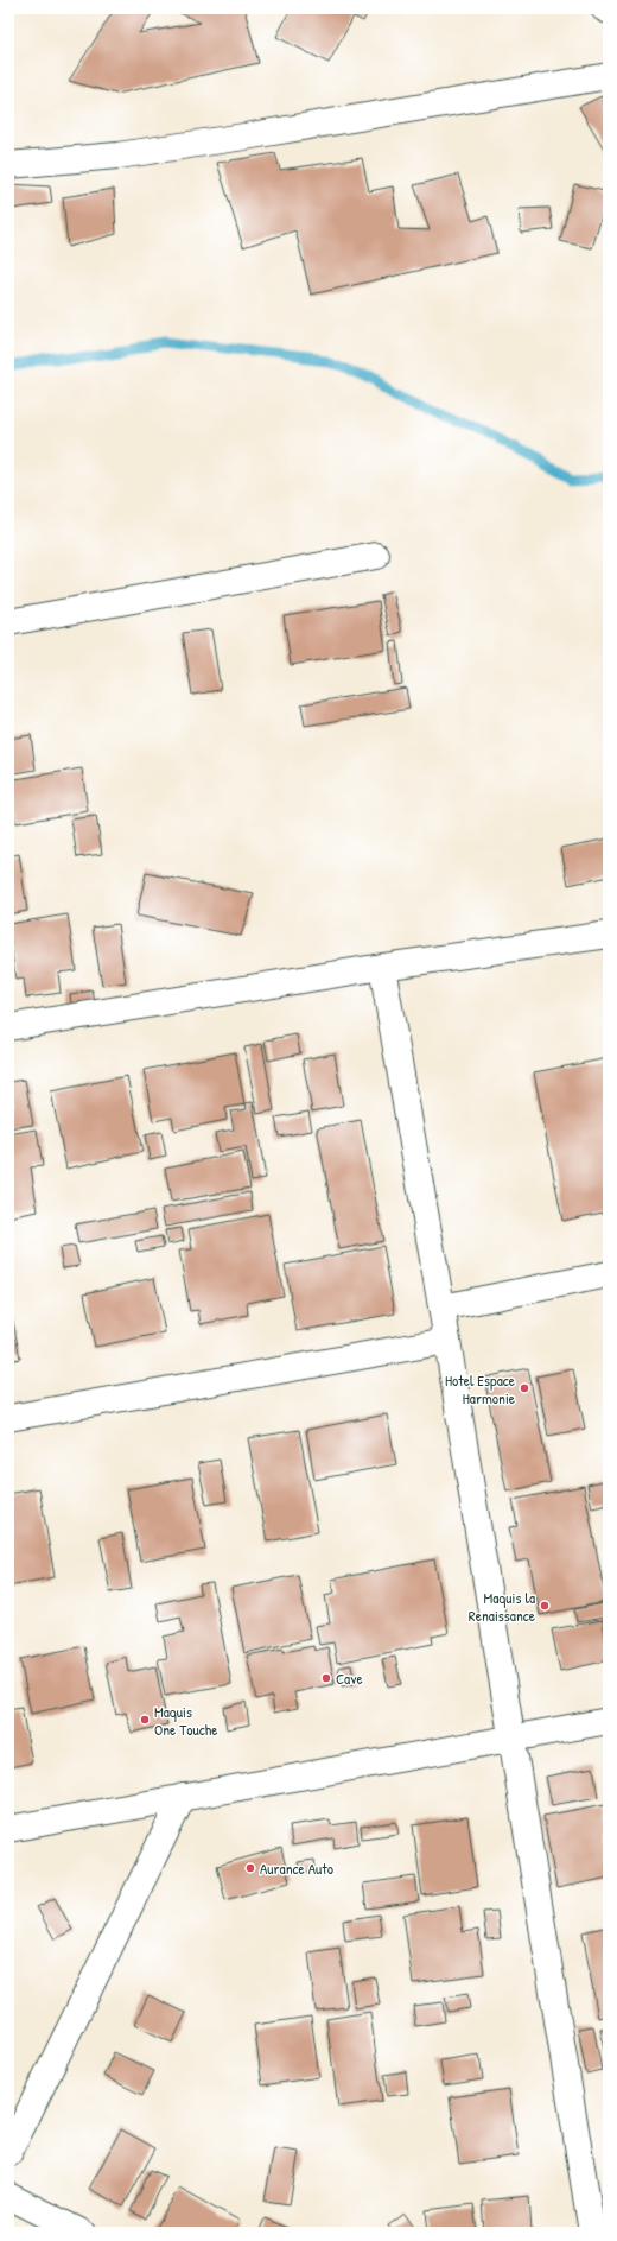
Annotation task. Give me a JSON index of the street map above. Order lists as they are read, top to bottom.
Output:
{
  "places": [
    "Hotel Espace Harmonie",
    "Maquis la Renaissance",
    "Cave",
    "Maquis One Touche",
    "Aurance Auto"
  ]
}
